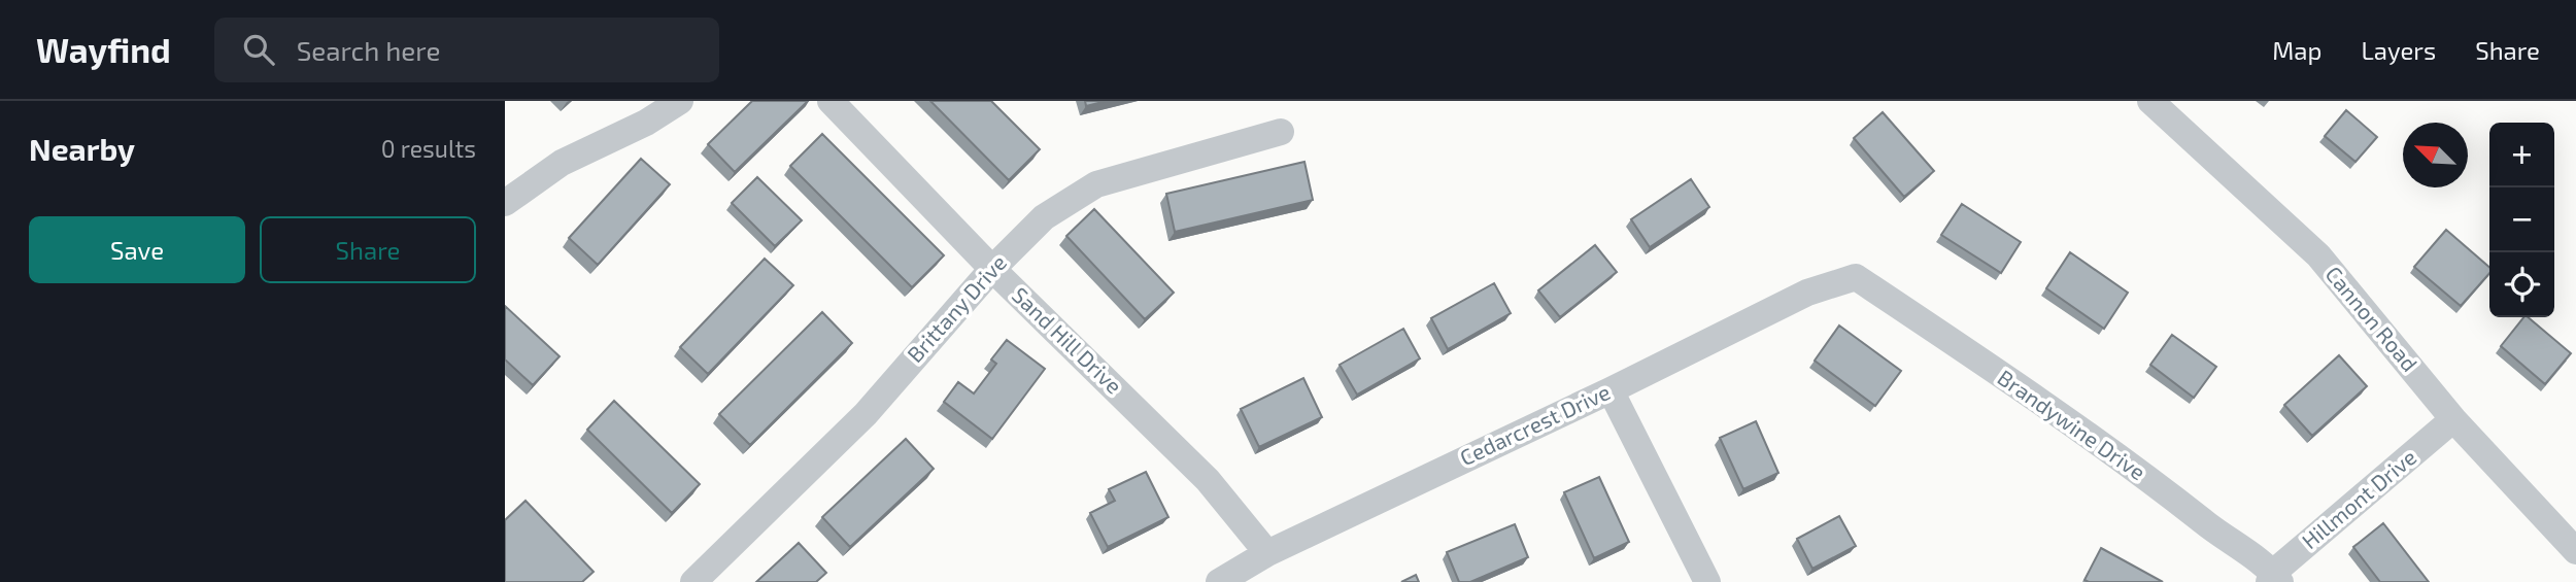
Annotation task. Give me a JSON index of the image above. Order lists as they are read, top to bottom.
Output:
{
  "streets": {
    "street": [
      "Brittany Drive",
      "Cannon Road",
      "Sand Hill Drive",
      "Cedarcrest Drive",
      "Brandywine Drive",
      "Hillmont Drive"
    ]
  },
  "crossings": [
    ["Brittany Drive", "Sand Hill Drive"],
    ["Cannon Road", "Hillmont Drive"],
    ["Sand Hill Drive", "Cedarcrest Drive"],
    ["Cedarcrest Drive", "Brandywine Drive"],
    ["Brandywine Drive", "Hillmont Drive"]
  ],
  "north": "top left",
  "page": {
    "header": "Wayfind",
    "search": "Search here",
    "nav": ["Map", "Layers", "Share"],
    "heading": ["Nearby", "0 results"],
    "map_buttons": ["+", "−"],
    "buttons": ["Save", "Share"]
  }
}
